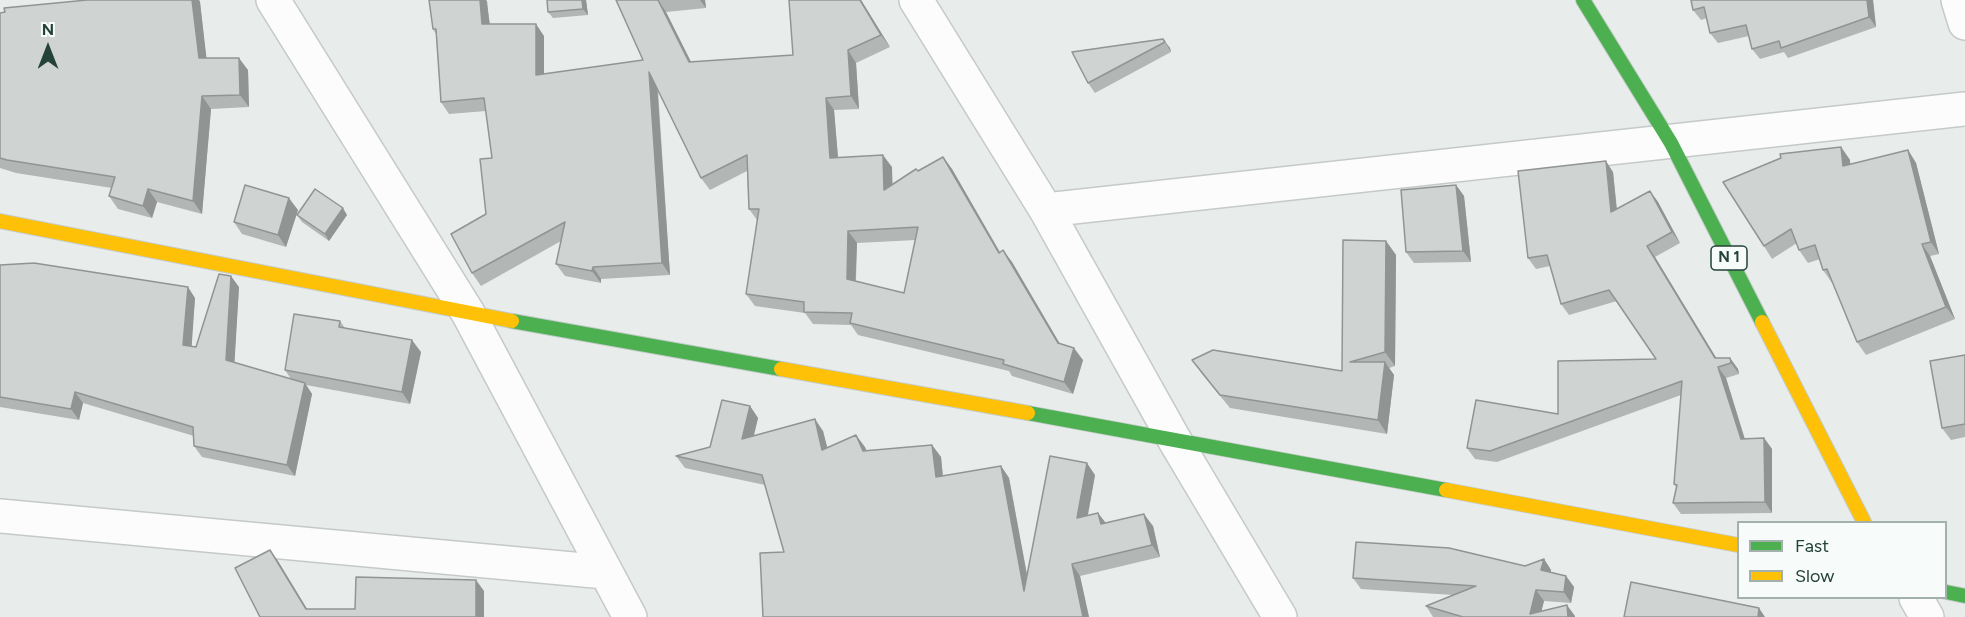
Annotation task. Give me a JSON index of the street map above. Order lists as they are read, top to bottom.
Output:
{
  "streets": {
    "main road": ["N 1"]
  },
  "legend": ["Fast", "Slow"],
  "north": "top"
}
